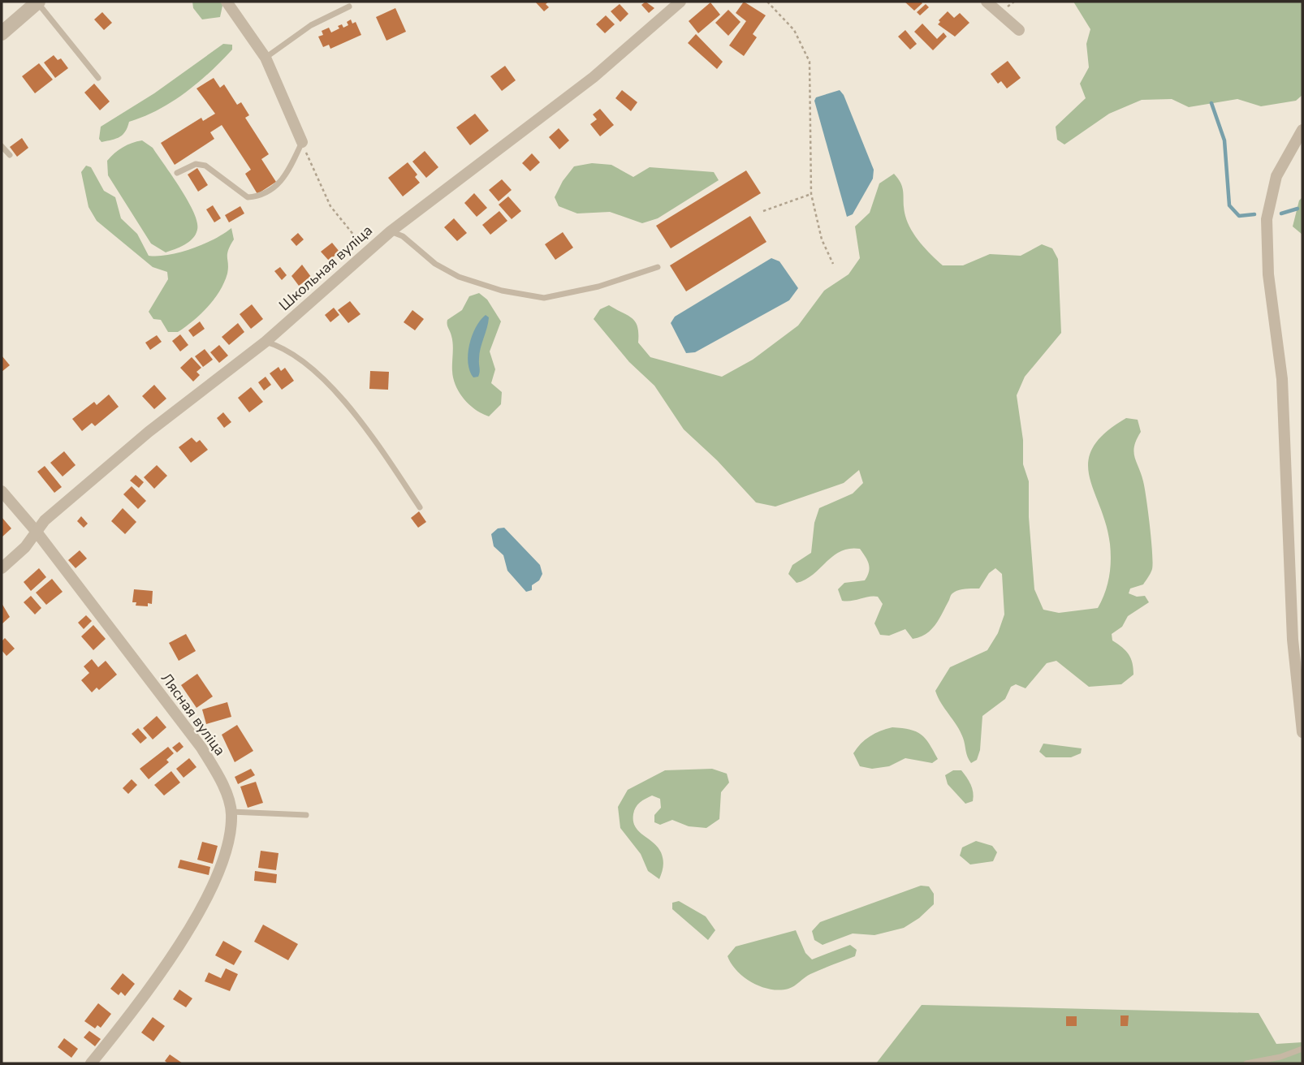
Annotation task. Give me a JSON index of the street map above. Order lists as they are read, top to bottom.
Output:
{
  "streets": {
    "street": ["Школьная вуліца", "Лясная вуліца"]
  },
  "crossings": [
    ["Школьная вуліца", "Лясная вуліца"]
  ]
}
